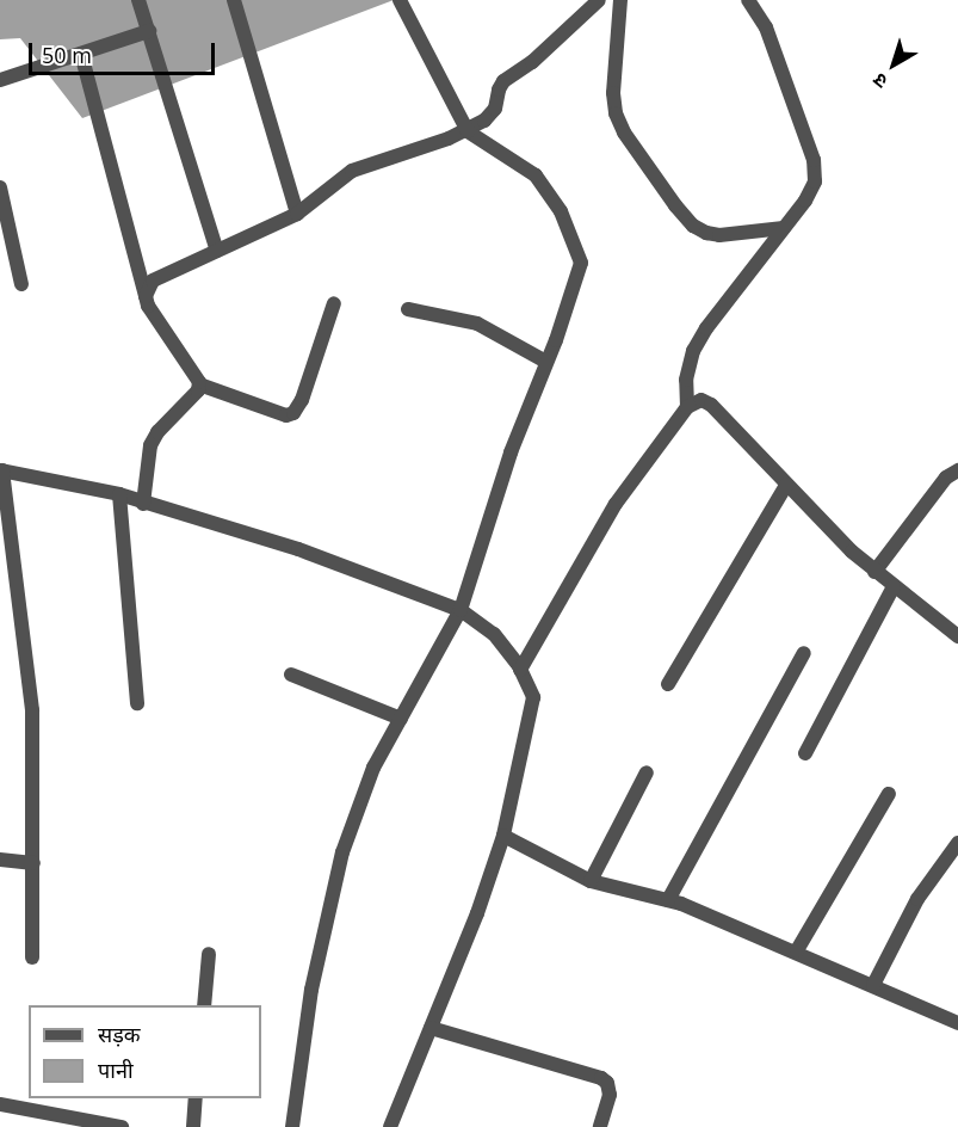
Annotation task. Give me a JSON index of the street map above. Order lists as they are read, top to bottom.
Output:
{
  "legend": ["सड़क", "पानी"],
  "scale_bar": "50 m",
  "north": "bottom left"
}
